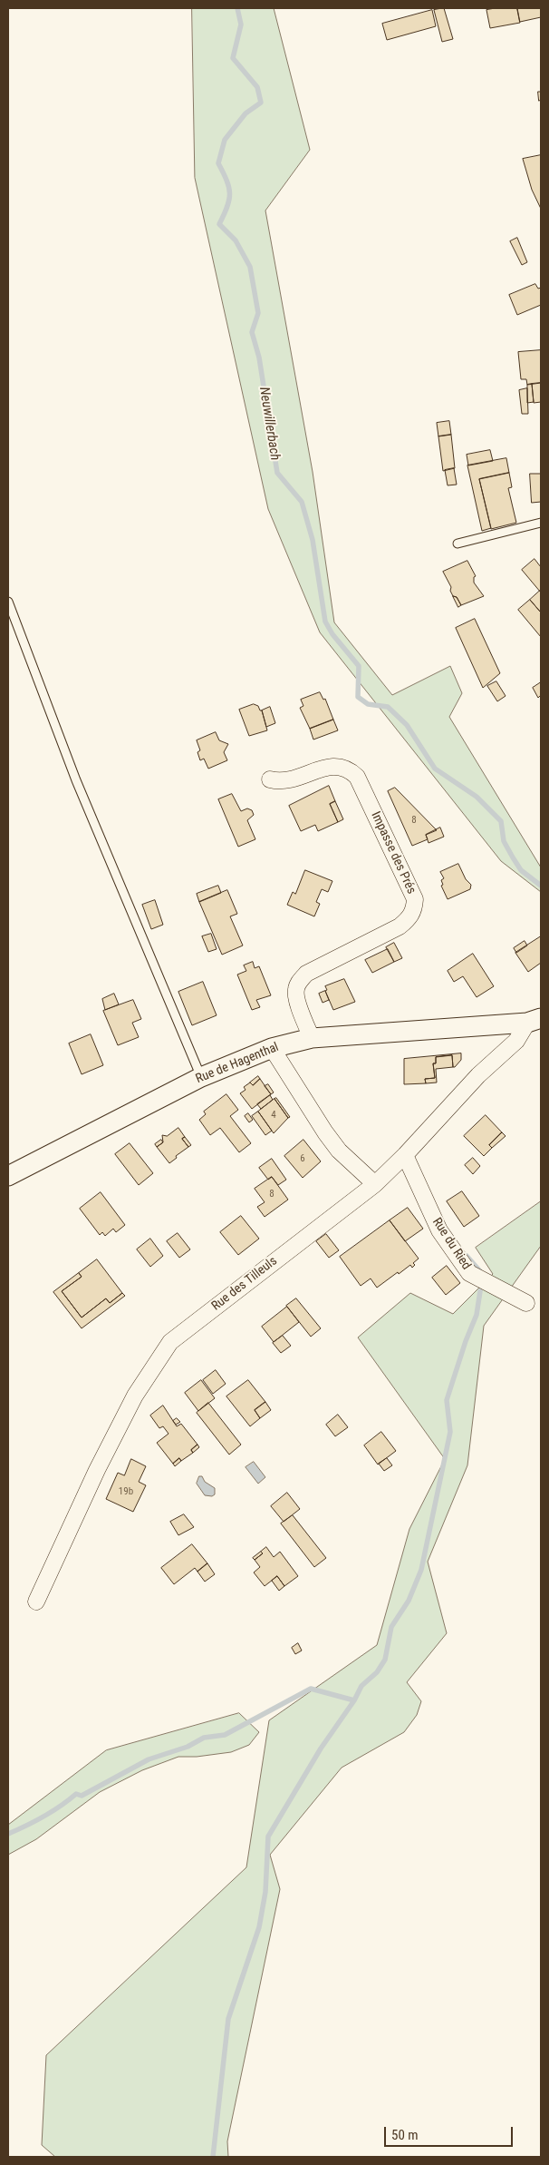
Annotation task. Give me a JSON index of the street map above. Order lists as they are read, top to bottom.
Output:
{
  "streets": {
    "street": [
      "Impasse des Prés",
      "Rue de Hagenthal",
      "Rue du Ried",
      "Rue des Tilleuls"
    ]
  },
  "crossings": [
    ["Impasse des Prés", "Rue de Hagenthal"],
    ["Rue de Hagenthal", "Rue des Tilleuls"],
    ["Rue du Ried", "Rue des Tilleuls"]
  ],
  "water": ["Neuwillerbach"],
  "house_numbers": [
    "8",
    "4",
    "6",
    "8",
    "19b"
  ],
  "scale_bar": "50 m"
}
